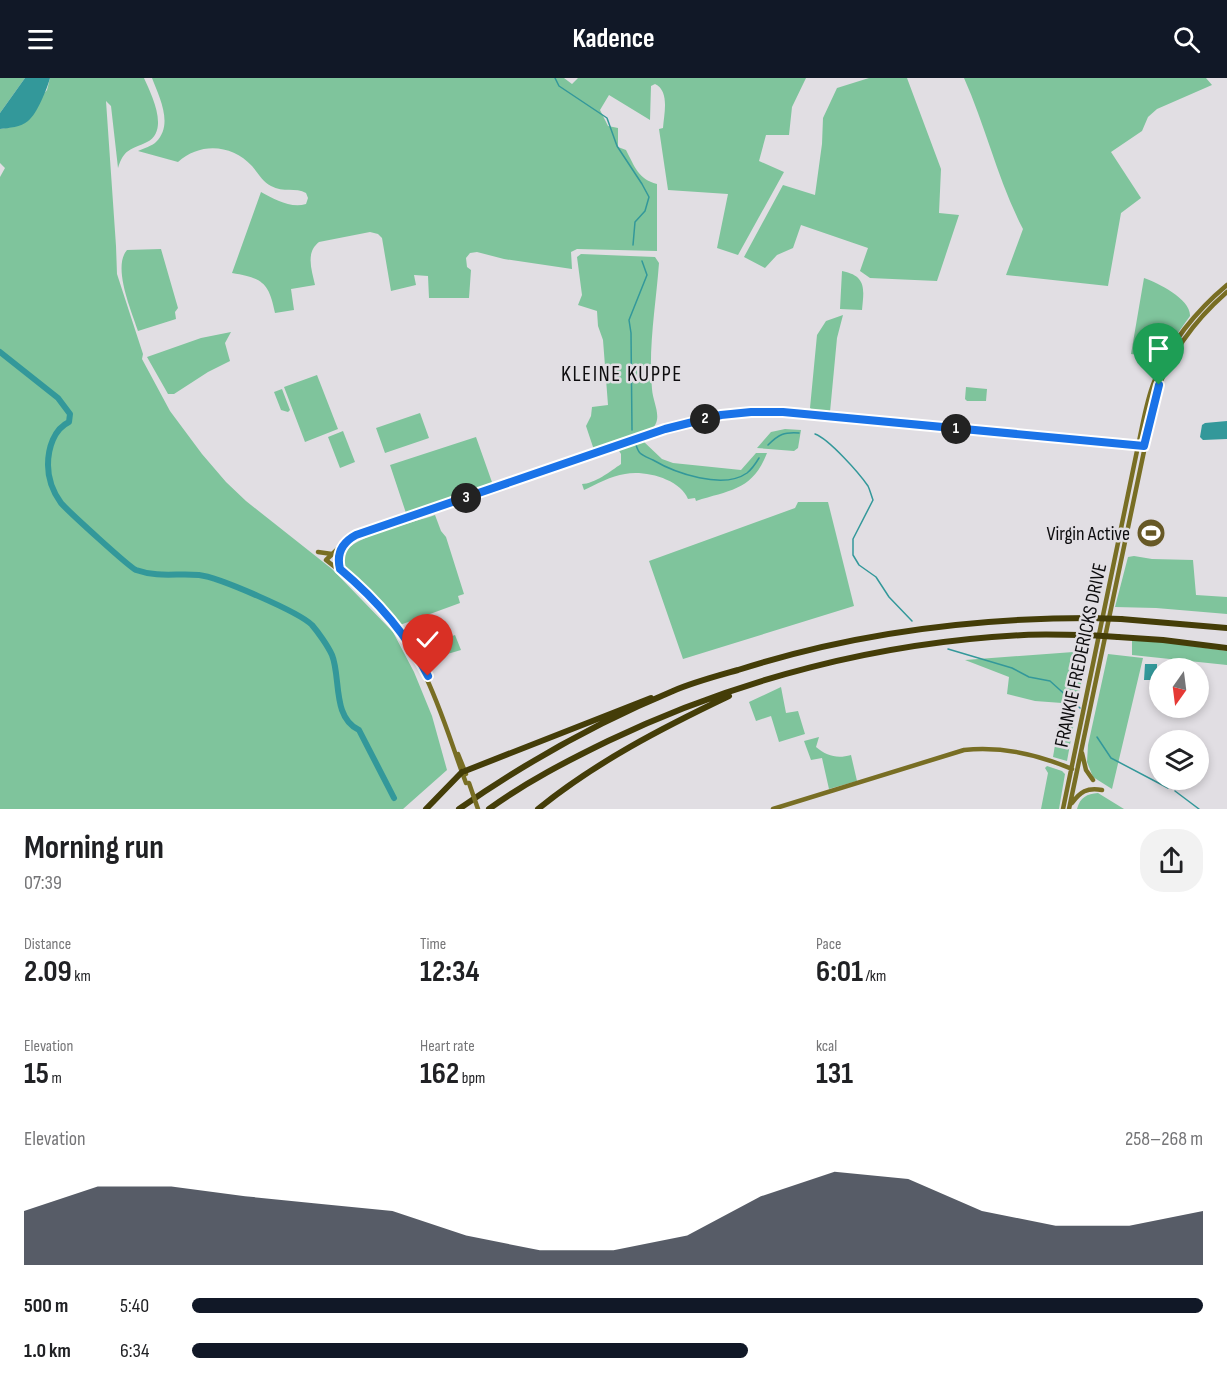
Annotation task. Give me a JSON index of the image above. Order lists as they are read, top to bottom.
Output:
{
  "streets": {
    "street": ["FRANKIE FREDERICKS DRIVE"]
  },
  "districts": ["KLEINE KUPPE"],
  "places": {
    "sports": ["Virgin Active"]
  },
  "north": "bottom",
  "page": {
    "header": "Kadence",
    "pins": ["2", "1", "3"],
    "heading": ["Morning run", "07:39"],
    "stats": [
      ["Distance", "2.09 km"],
      ["Time", "12:34"],
      ["Pace", "6:01 /km"],
      ["Elevation", "15 m"],
      ["Heart rate", "162 bpm"],
      ["kcal", "131"]
    ],
    "chart": ["Elevation", "258–268 m"],
    "list": [
      {
        "name": "500 m",
        "note": "5:40"
      },
      {
        "name": "1.0 km",
        "note": "6:34"
      }
    ]
  }
}
